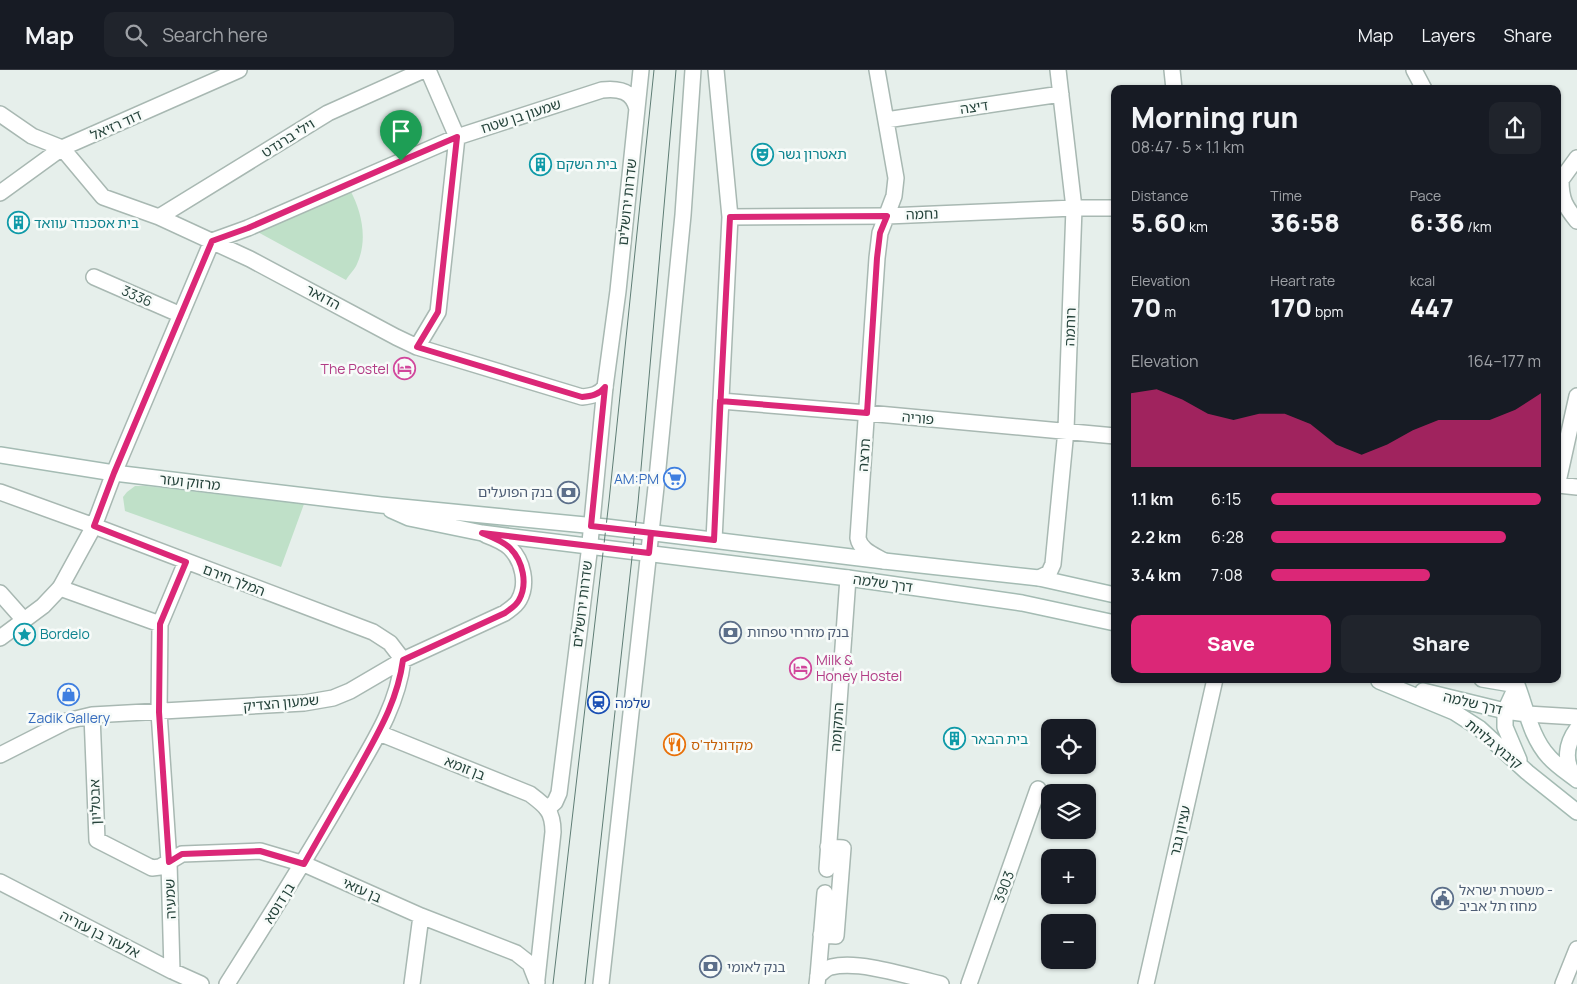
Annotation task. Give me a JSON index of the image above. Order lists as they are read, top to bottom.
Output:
{
  "streets": {
    "street": [
      "דיצה",
      "שמעון בן שטח",
      "דוד רזיאל",
      "וילי ברנדט",
      "שדרות ירושלים",
      "נחמה",
      "3336",
      "הדואר",
      "רוחמה",
      "פוריה",
      "תרצה",
      "מרזוק ועזר",
      "המלך חירם",
      "דרך שלמה",
      "שמעון הצדיק",
      "התקומה",
      "קיבוץ גלויות",
      "בן זומא",
      "אבטליון",
      "עציון גבר",
      "3903",
      "בן עזאי",
      "שמעיה",
      "בן דוסא",
      "אלעזר בן עזריה"
    ]
  },
  "crossings": [
    ["דיצה", "רוחמה"],
    ["דיצה", "תרצה"],
    ["שמעון בן שטח", "שדרות ירושלים"],
    ["שמעון בן שטח", "הדואר"],
    ["דוד רזיאל", "הדואר"],
    ["וילי ברנדט", "הדואר"],
    ["שדרות ירושלים", "הדואר"],
    ["שדרות ירושלים", "מרזוק ועזר"],
    ["שדרות ירושלים", "בן זומא"],
    ["נחמה", "רוחמה"],
    ["נחמה", "תרצה"],
    ["רוחמה", "פוריה"],
    ["רוחמה", "דרך שלמה"],
    ["פוריה", "תרצה"],
    ["תרצה", "דרך שלמה"],
    ["מרזוק ועזר", "דרך שלמה"],
    ["מרזוק ועזר", "שמעון הצדיק"],
    ["המלך חירם", "שמעון הצדיק"],
    ["המלך חירם", "שמעיה"],
    ["המלך חירם", "בן דוסא"],
    ["דרך שלמה", "התקומה"],
    ["דרך שלמה", "קיבוץ גלויות"],
    ["שמעון הצדיק", "אבטליון"],
    ["שמעון הצדיק", "שמעיה"],
    ["שמעון הצדיק", "בן דוסא"],
    ["בן זומא", "בן דוסא"],
    ["אבטליון", "בן עזאי"],
    ["אבטליון", "שמעיה"],
    ["בן עזאי", "שמעיה"],
    ["בן עזאי", "בן דוסא"],
    ["שמעיה", "אלעזר בן עזריה"]
  ],
  "places": {
    "theatre": ["תאטרון גשר"],
    "building": ["בית השקם", "בית אסכנדר עוואד", "בית הבאר"],
    "hotel": ["The Postel", "Milk & Honey Hostel"],
    "supermarket": ["AM:PM"],
    "bank": ["בנק הפועלים", "בנק מזרחי טפחות", "בנק לאומי"],
    "place": ["Bordelo"],
    "shop": ["Zadik Gallery"],
    "station": ["שלמה"],
    "restaurant": ["מקדונלד'ס"],
    "public building": ["משטרת ישראל - מחוז תל אביב"]
  },
  "page": {
    "header": "Map",
    "search": "Search here",
    "nav": ["Map", "Layers", "Share"],
    "heading": ["Morning run", "08:47 · 5 × 1.1 km"],
    "stats": [
      ["Distance", "5.60 km"],
      ["Time", "36:58"],
      ["Pace", "6:36 /km"],
      ["Elevation", "70 m"],
      ["Heart rate", "170 bpm"],
      ["kcal", "447"]
    ],
    "chart": ["Elevation", "164–177 m"],
    "list": [
      {
        "name": "1.1 km",
        "note": "6:15"
      },
      {
        "name": "2.2 km",
        "note": "6:28"
      },
      {
        "name": "3.4 km",
        "note": "7:08"
      }
    ],
    "buttons": ["Save", "Share"],
    "map_buttons": ["+", "−"]
  }
}
